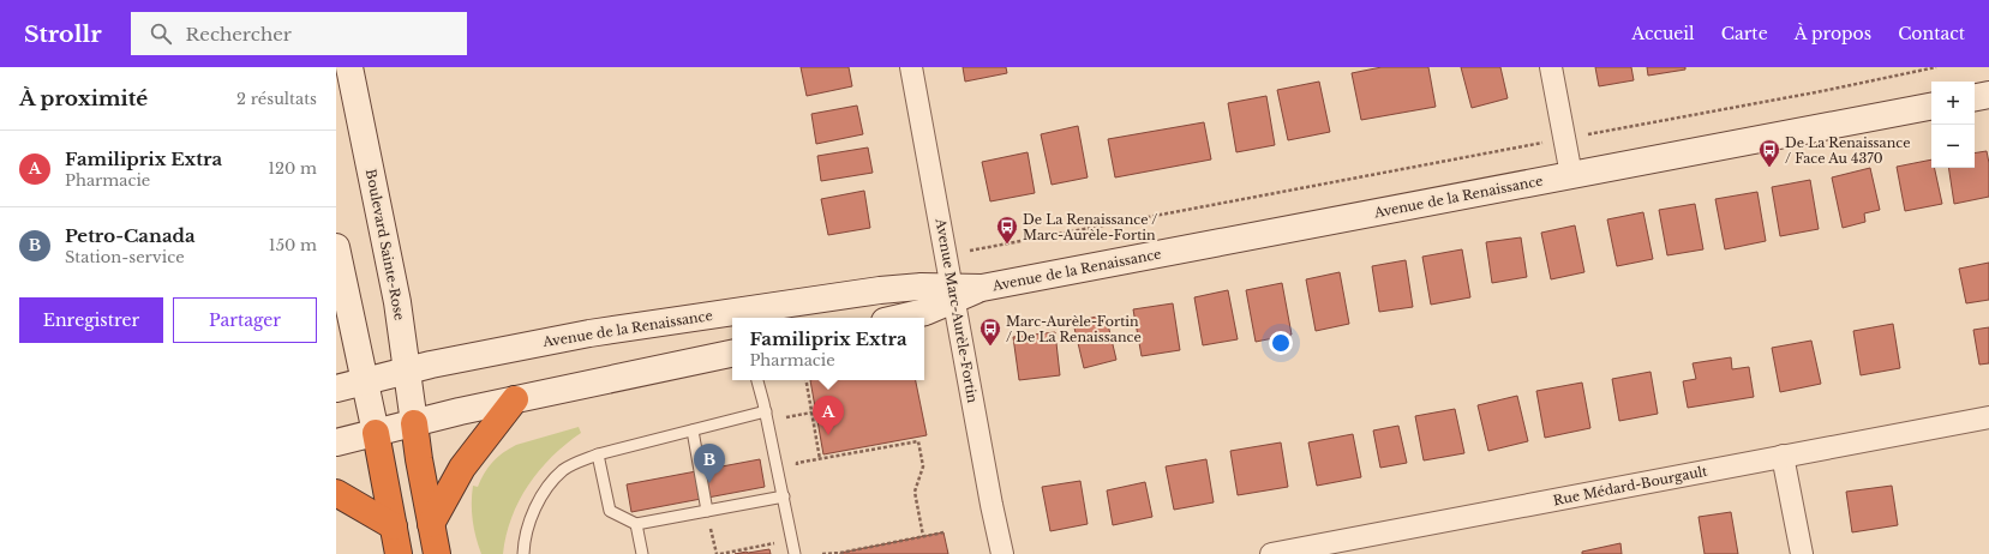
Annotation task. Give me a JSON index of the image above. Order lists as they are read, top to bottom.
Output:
{
  "streets": {
    "street": [
      "Avenue de la Renaissance",
      "Boulevard Sainte-Rose",
      "Avenue Marc-Aurèle-Fortin",
      "Rue Médard-Bourgault"
    ]
  },
  "crossings": [
    ["Avenue de la Renaissance", "Boulevard Sainte-Rose"],
    ["Avenue de la Renaissance", "Avenue Marc-Aurèle-Fortin"]
  ],
  "places": {
    "bus stop": ["De La Renaissance / Face Au 4370", "De La Renaissance / Marc-Aurèle-Fortin", "Marc-Aurèle-Fortin / De La Renaissance"]
  },
  "page": {
    "header": "Strollr",
    "search": "Rechercher",
    "nav": [
      "Accueil",
      "Carte",
      "À propos",
      "Contact"
    ],
    "heading": ["À proximité", "2 résultats"],
    "map_buttons": ["+", "−"],
    "list": [
      {
        "mark": "A",
        "name": "Familiprix Extra",
        "note": "Pharmacie",
        "value": "120 m"
      },
      {
        "mark": "B",
        "name": "Petro-Canada",
        "note": "Station-service",
        "value": "150 m"
      }
    ],
    "buttons": ["Enregistrer", "Partager"],
    "popup": ["Familiprix Extra", "Pharmacie"],
    "pins": ["A", "B"]
  }
}
